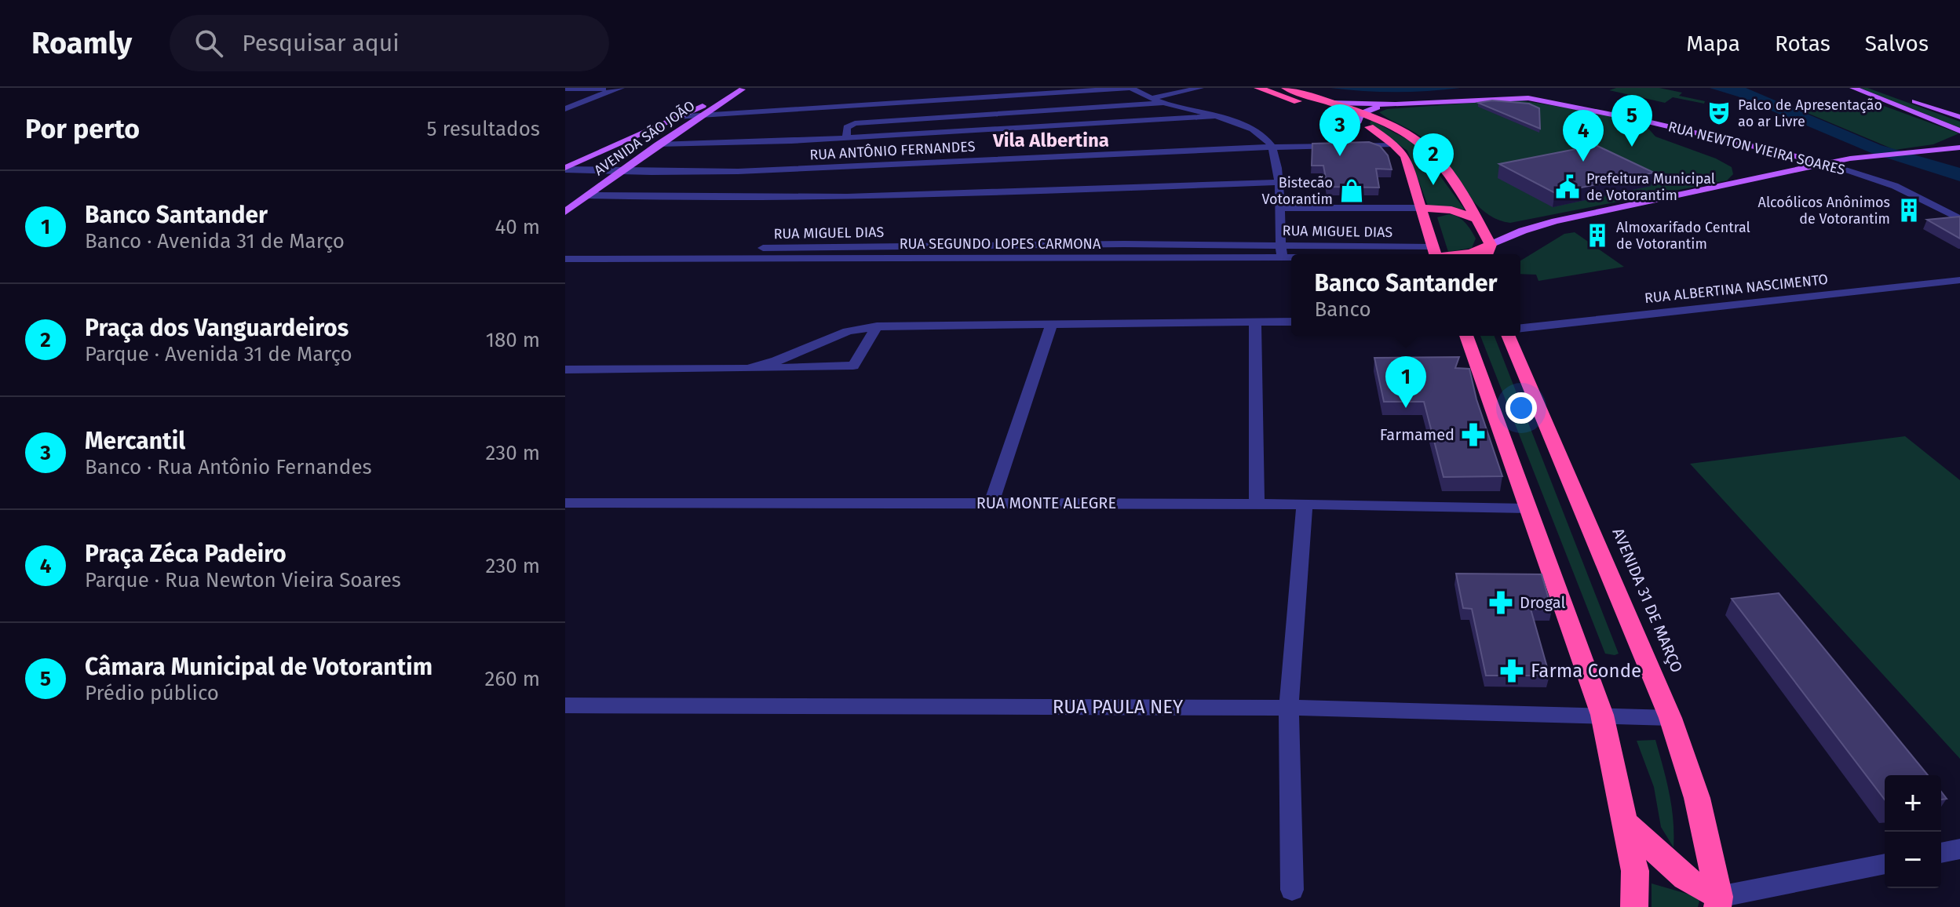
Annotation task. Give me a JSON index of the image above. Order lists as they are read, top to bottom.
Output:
{
  "streets": {
    "highway": ["AVENIDA 31 DE MARÇO"],
    "main road": ["AVENIDA SÃO JOÃO", "RUA NEWTON VIEIRA SOARES"],
    "street": [
      "RUA ANTÔNIO FERNANDES",
      "RUA MIGUEL DIAS",
      "RUA SEGUNDO LOPES CARMONA",
      "RUA ALBERTINA NASCIMENTO",
      "RUA MONTE ALEGRE",
      "RUA PAULA NEY"
    ]
  },
  "crossings": [
    ["AVENIDA SÃO JOÃO", "RUA ANTÔNIO FERNANDES"],
    ["AVENIDA 31 DE MARÇO", "RUA PAULA NEY"]
  ],
  "districts": ["Vila Albertina"],
  "places": {
    "theatre": ["Palco de Apresentação ao ar Livre"],
    "public building": ["Prefeitura Municipal de Votorantim"],
    "shop": ["Bistecão Votorantim"],
    "building": ["Alcoólicos Anônimos de Votorantim", "Almoxarifado Central de Votorantim"],
    "pharmacy": ["Farmamed", "Drogal", "Farma Conde"]
  },
  "page": {
    "header": "Roamly",
    "search": "Pesquisar aqui",
    "nav": ["Mapa", "Rotas", "Salvos"],
    "heading": ["Por perto", "5 resultados"],
    "pins": [
      "5",
      "3",
      "4",
      "2",
      "1"
    ],
    "list": [
      {
        "mark": "1",
        "name": "Banco Santander",
        "note": "Banco · Avenida 31 de Março",
        "value": "40 m"
      },
      {
        "mark": "2",
        "name": "Praça dos Vanguardeiros",
        "note": "Parque · Avenida 31 de Março",
        "value": "180 m"
      },
      {
        "mark": "3",
        "name": "Mercantil",
        "note": "Banco · Rua Antônio Fernandes",
        "value": "230 m"
      },
      {
        "mark": "4",
        "name": "Praça Zéca Padeiro",
        "note": "Parque · Rua Newton Vieira Soares",
        "value": "230 m"
      },
      {
        "mark": "5",
        "name": "Câmara Municipal de Votorantim",
        "note": "Prédio público",
        "value": "260 m"
      }
    ],
    "popup": ["Banco Santander", "Banco"],
    "map_buttons": ["+", "−"]
  }
}
